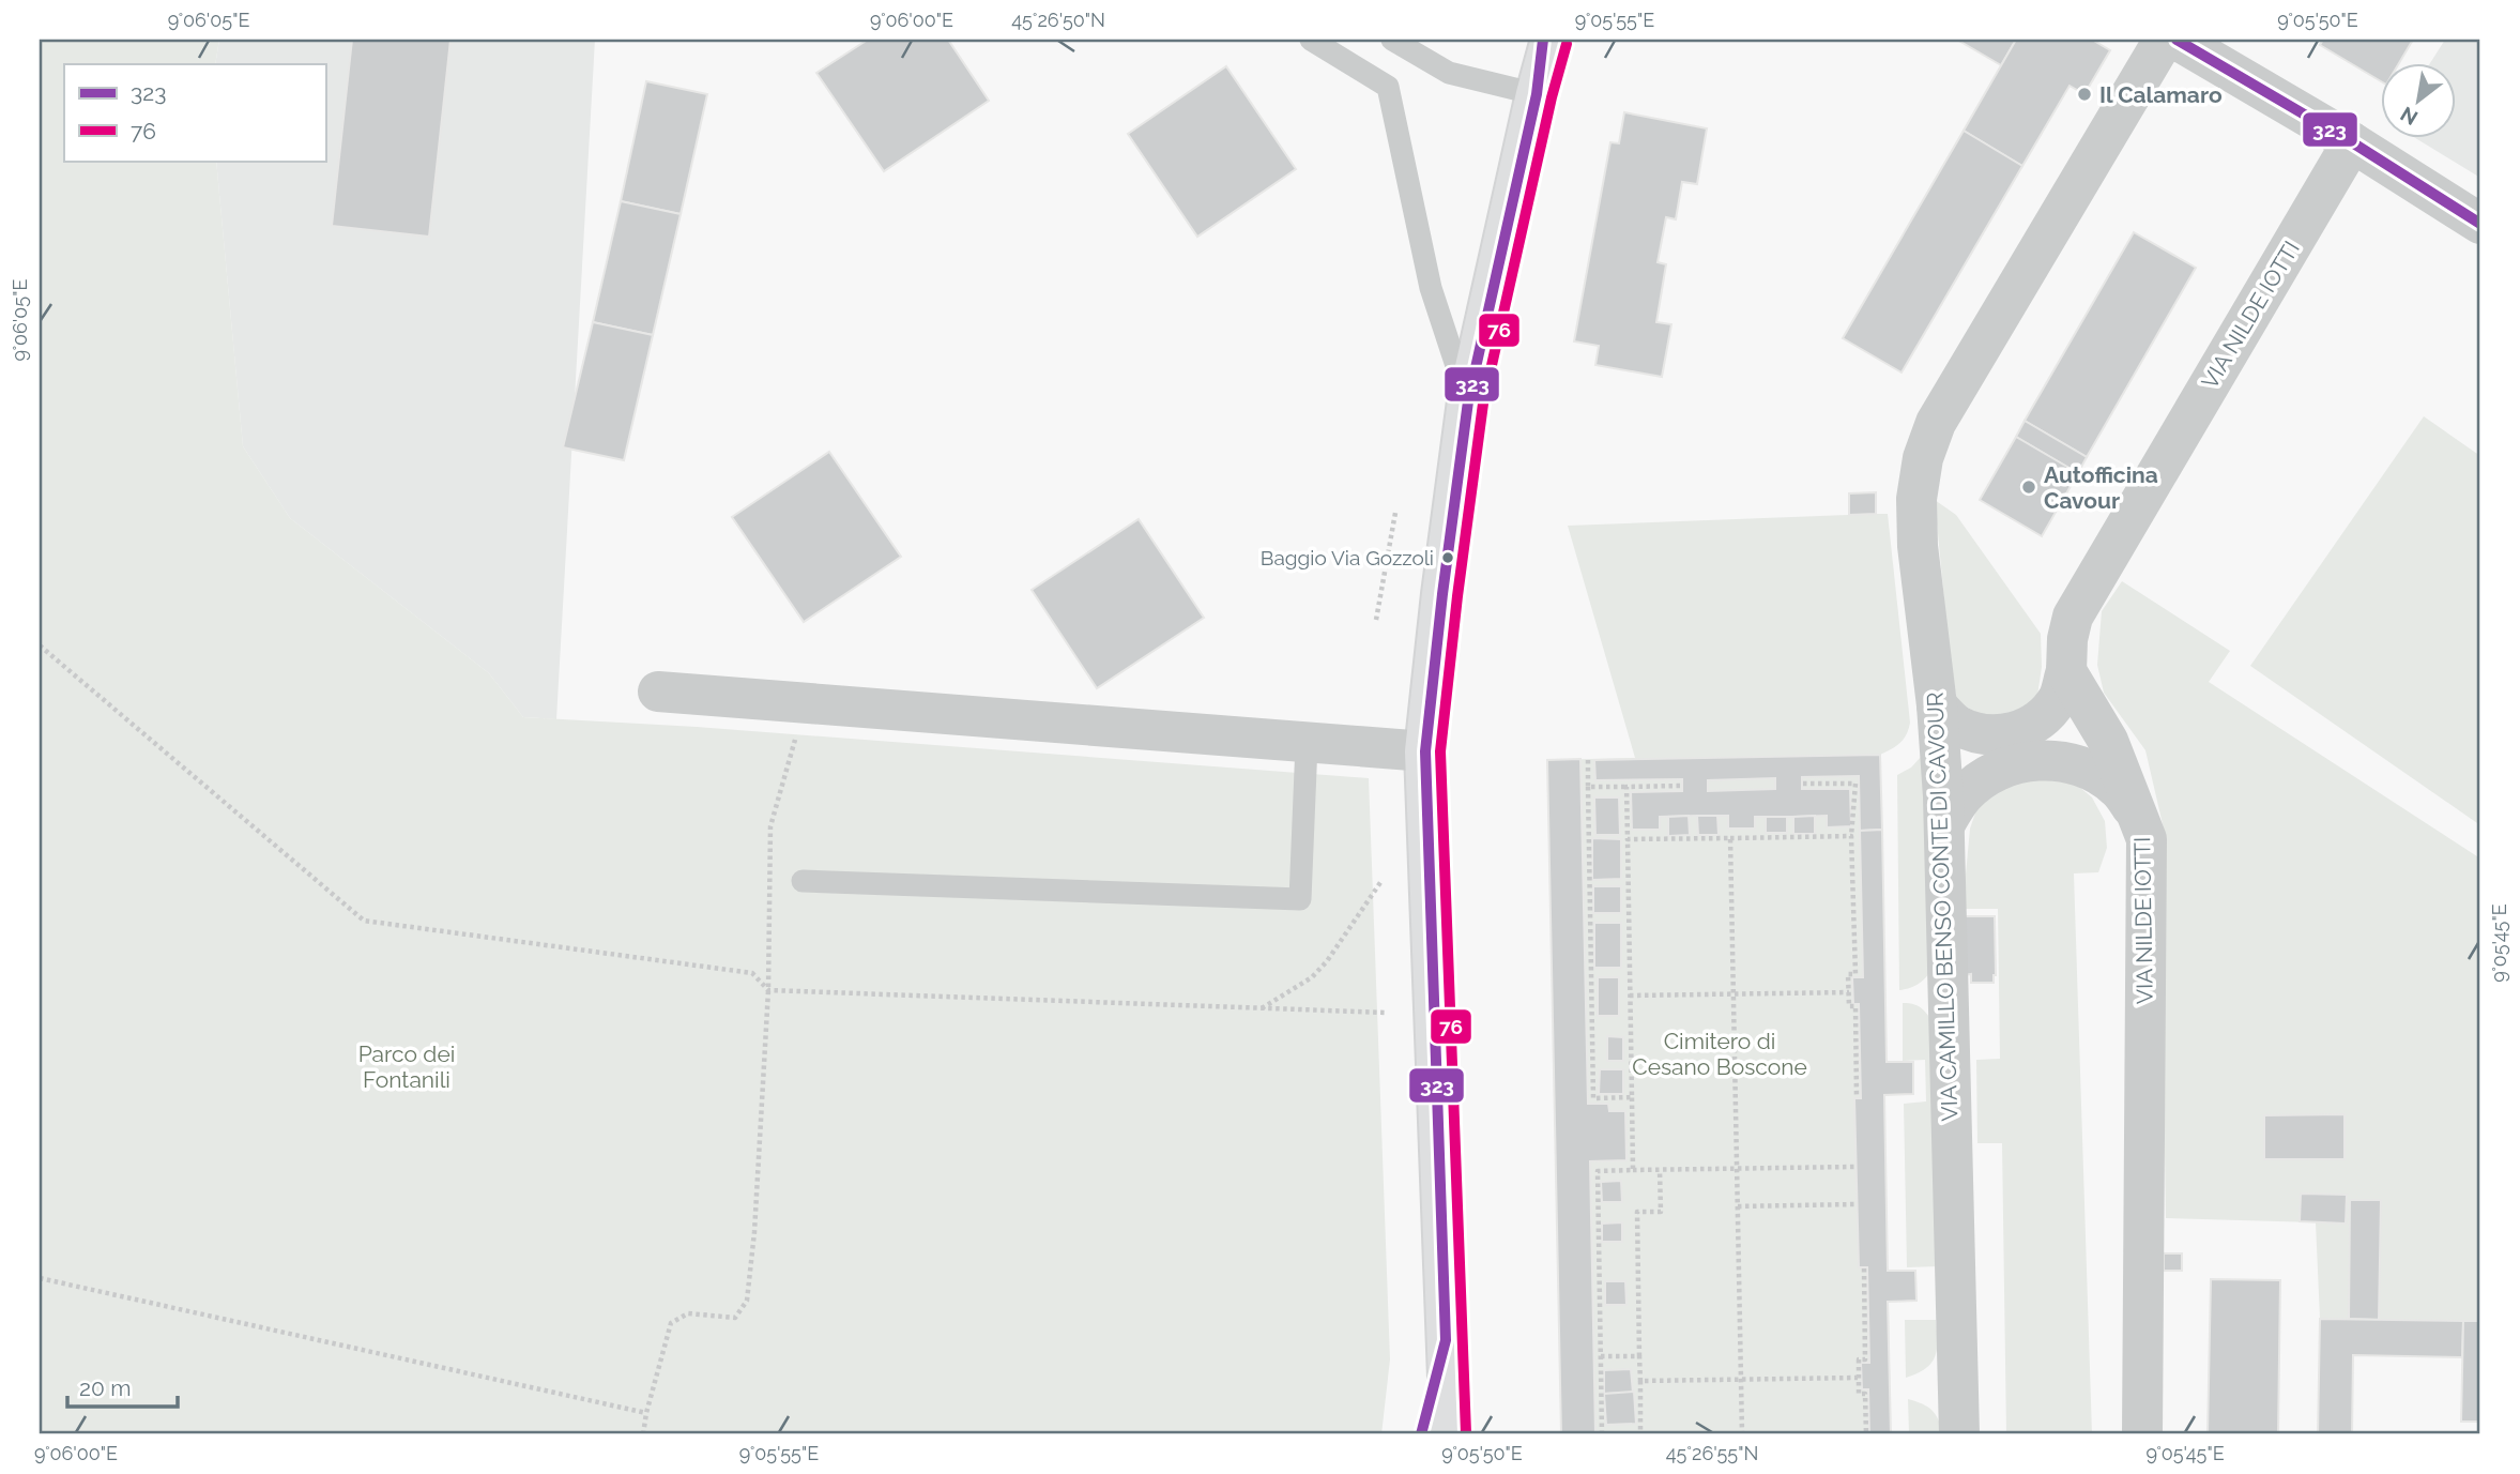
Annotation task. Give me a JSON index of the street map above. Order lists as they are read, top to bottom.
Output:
{
  "streets": {
    "street": ["VIA NILDE IOTTI", "VIA CAMILLO BENSO CONTE DI CAVOUR"]
  },
  "parks": ["Cimitero di Cesano Boscone", "Parco dei Fontanili"],
  "places": ["Il Calamaro", "Autofficina Cavour", "Baggio Via Gozzoli"],
  "lines": ["transit line 323", "transit line 76"],
  "legend": ["323", "76"],
  "scale_bar": "20 m",
  "north": "bottom left",
  "coordinates": [
    "9°06'05\"E",
    "9°06'00\"E",
    "45°26'50\"N",
    "9°05'55\"E",
    "9°05'50\"E",
    "9°05'45\"E",
    "45°26'55\"N"
  ]
}
